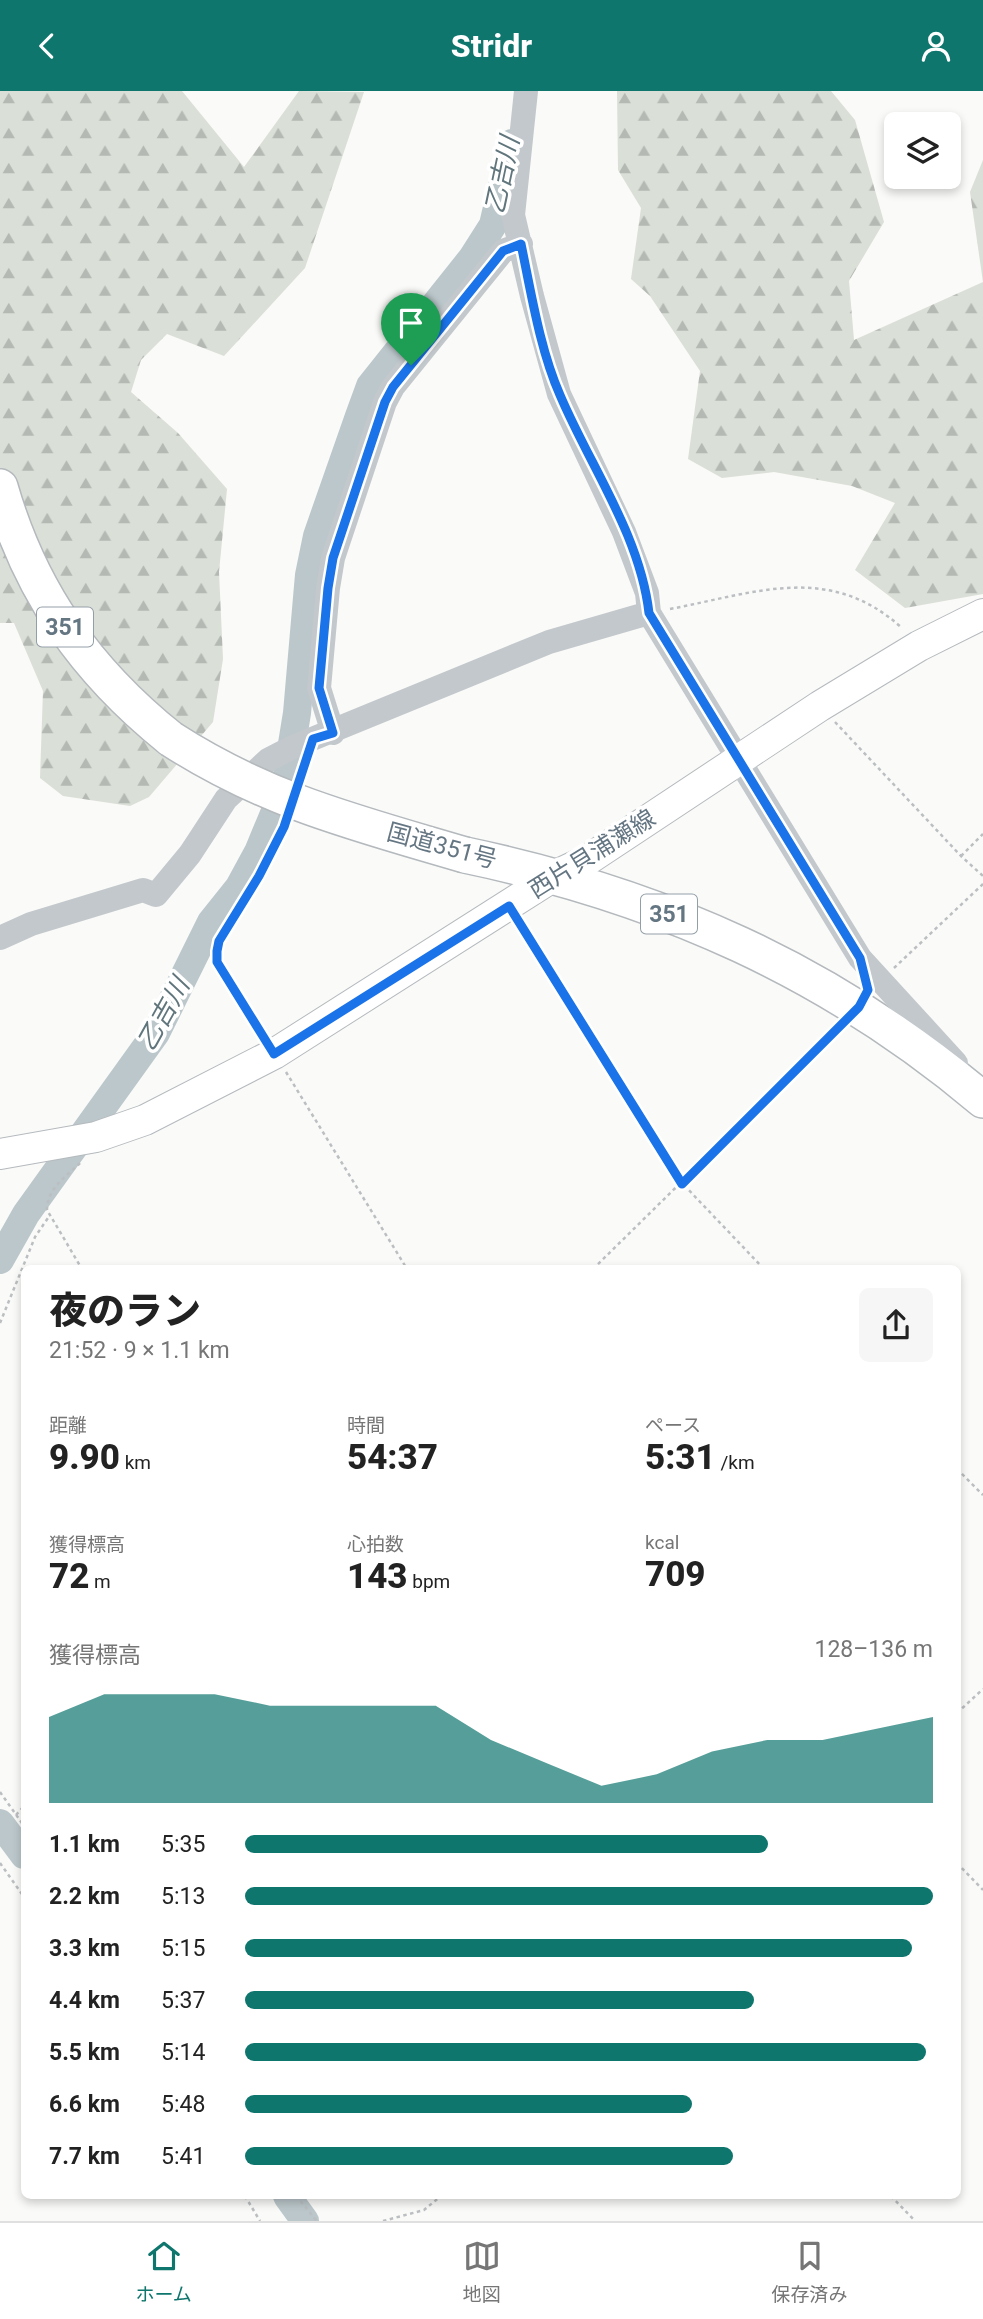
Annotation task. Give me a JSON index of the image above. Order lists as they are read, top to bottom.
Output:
{
  "streets": {
    "highway": ["351", "国道351号"],
    "main road": ["西片貝浦瀬線"]
  },
  "crossings": [
    ["国道351号", "西片貝浦瀬線"]
  ],
  "water": ["乙吉川"],
  "page": {
    "header": "Stridr",
    "heading": ["夜のラン", "21:52 · 9 × 1.1 km"],
    "stats": [
      ["距離", "9.90 km"],
      ["時間", "54:37"],
      ["ペース", "5:31 /km"],
      ["獲得標高", "72 m"],
      ["心拍数", "143 bpm"],
      ["kcal", "709"]
    ],
    "chart": ["獲得標高", "128–136 m"],
    "list": [
      {
        "name": "1.1 km",
        "note": "5:35"
      },
      {
        "name": "2.2 km",
        "note": "5:13"
      },
      {
        "name": "3.3 km",
        "note": "5:15"
      },
      {
        "name": "4.4 km",
        "note": "5:37"
      },
      {
        "name": "5.5 km",
        "note": "5:14"
      },
      {
        "name": "6.6 km",
        "note": "5:48"
      },
      {
        "name": "7.7 km",
        "note": "5:41"
      }
    ],
    "tabs": ["ホーム", "地図", "保存済み"]
  }
}
